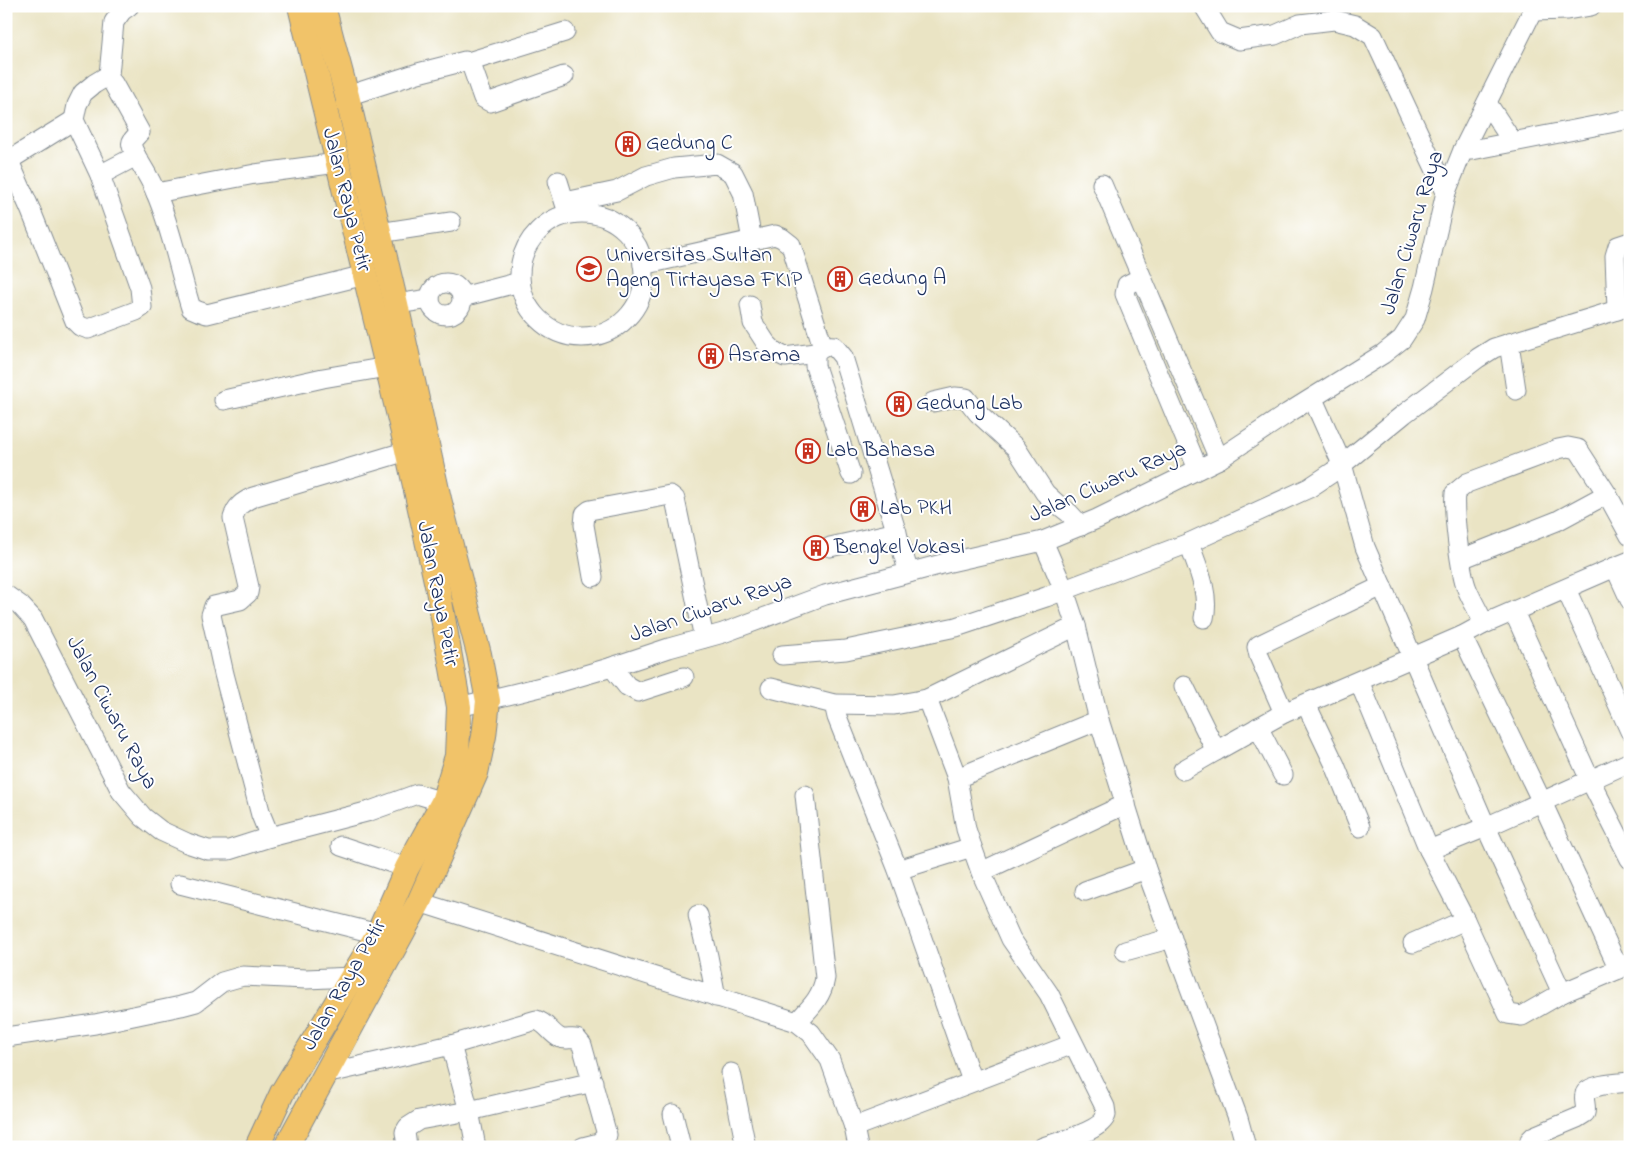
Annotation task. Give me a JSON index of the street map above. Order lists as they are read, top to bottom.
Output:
{
  "streets": {
    "main road": ["Jalan Raya Petir"],
    "street": ["Jalan Ciwaru Raya"]
  },
  "crossings": [
    ["Jalan Raya Petir", "Jalan Ciwaru Raya"]
  ],
  "places": {
    "building": [
      "Gedung C",
      "Gedung A",
      "Asrama",
      "Gedung Lab",
      "Lab Bahasa",
      "Lab PKH",
      "Bengkel Vokasi"
    ],
    "school or university": ["Universitas Sultan Ageng Tirtayasa FKIP"]
  }
}
